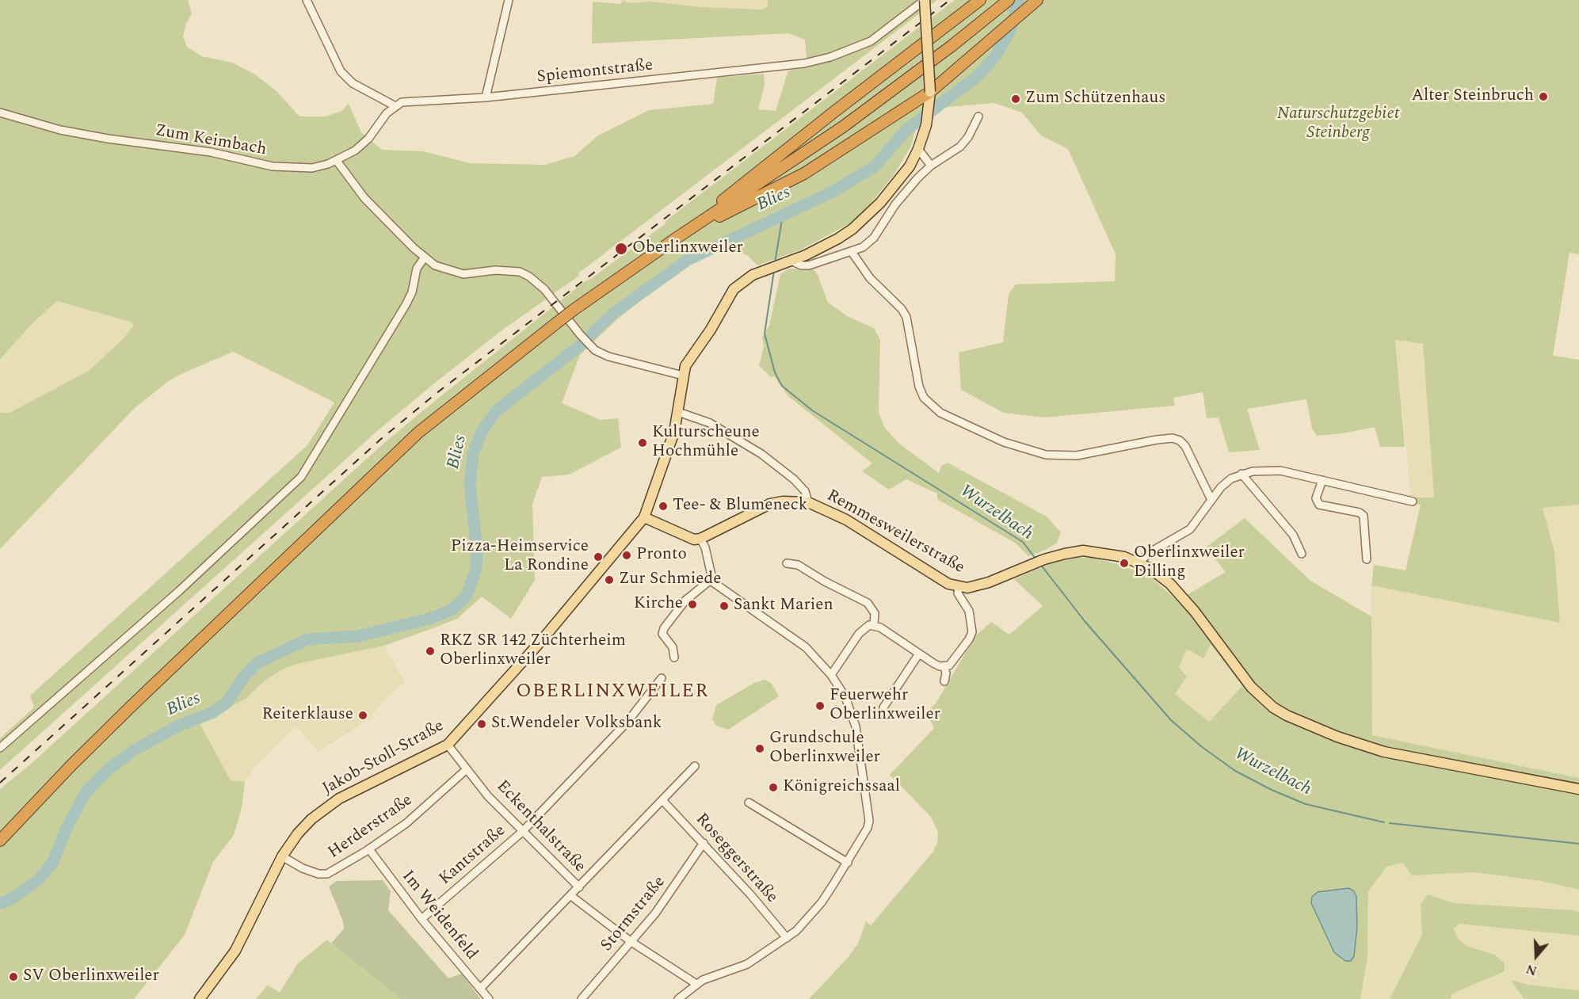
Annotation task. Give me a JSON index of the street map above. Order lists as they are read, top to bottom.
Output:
{
  "streets": {
    "main road": ["Remmesweilerstraße", "Jakob-Stoll-Straße"],
    "street": [
      "Spiemontstraße",
      "Zum Keimbach",
      "Herderstraße",
      "Eckenthalstraße",
      "Kantstraße",
      "Roseggerstraße",
      "Stormstraße",
      "Im Weidenfeld"
    ]
  },
  "crossings": [
    ["Spiemontstraße", "Zum Keimbach"],
    ["Spiemontstraße", "Jakob-Stoll-Straße"],
    ["Jakob-Stoll-Straße", "Herderstraße"],
    ["Jakob-Stoll-Straße", "Eckenthalstraße"],
    ["Herderstraße", "Eckenthalstraße"],
    ["Herderstraße", "Im Weidenfeld"],
    ["Eckenthalstraße", "Kantstraße"],
    ["Eckenthalstraße", "Roseggerstraße"],
    ["Kantstraße", "Im Weidenfeld"],
    ["Roseggerstraße", "Stormstraße"]
  ],
  "districts": ["OBERLINXWEILER"],
  "water": ["Blies", "Wurzelbach"],
  "parks": ["Naturschutzgebiet Steinberg"],
  "places": [
    "Alter Steinbruch",
    "Zum Schützenhaus",
    "Oberlinxweiler",
    "Kulturscheune Hochmühle",
    "Tee- & Blumeneck",
    "Pronto",
    "Pizza-Heimservice La Rondine",
    "Oberlinxweiler Dilling",
    "Zur Schmiede",
    "Kirche",
    "Sankt Marien",
    "RKZ SR 142 Züchterheim Oberlinxweiler",
    "Feuerwehr Oberlinxweiler",
    "Reiterklause",
    "St.Wendeler Volksbank",
    "Grundschule Oberlinxweiler",
    "Königreichssaal",
    "SV Oberlinxweiler"
  ],
  "north": "bottom"
}
